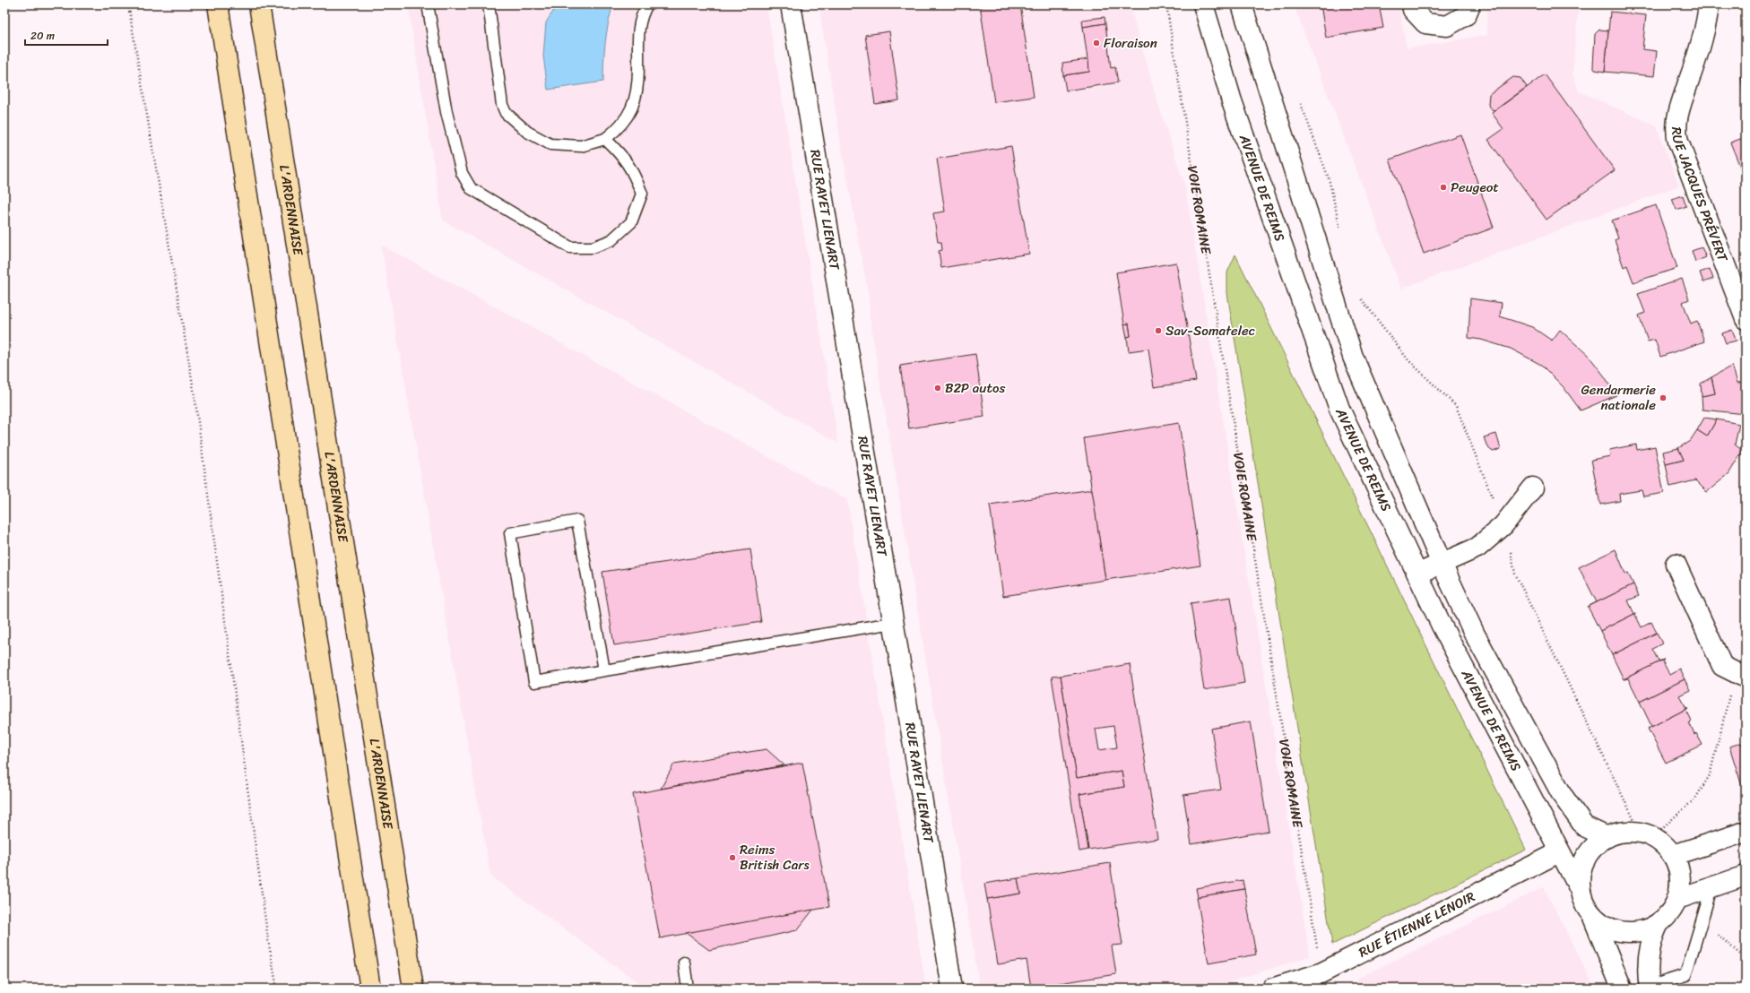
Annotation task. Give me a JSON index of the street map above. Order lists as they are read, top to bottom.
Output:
{
  "streets": {
    "highway": ["L'ARDENNAISE"],
    "main road": [
      "AVENUE DE REIMS",
      "RUE JACQUES PRÉVERT",
      "RUE RAYET LIENART",
      "RUE ÉTIENNE LENOIR"
    ],
    "path": ["VOIE ROMAINE"]
  },
  "crossings": [
    ["AVENUE DE REIMS", "RUE ÉTIENNE LENOIR"],
    ["VOIE ROMAINE", "RUE ÉTIENNE LENOIR"]
  ],
  "places": [
    "Floraison",
    "Peugeot",
    "Sav-Somatelec",
    "B2P autos",
    "Gendarmerie nationale",
    "Reims British Cars"
  ],
  "scale_bar": "20 m"
}
